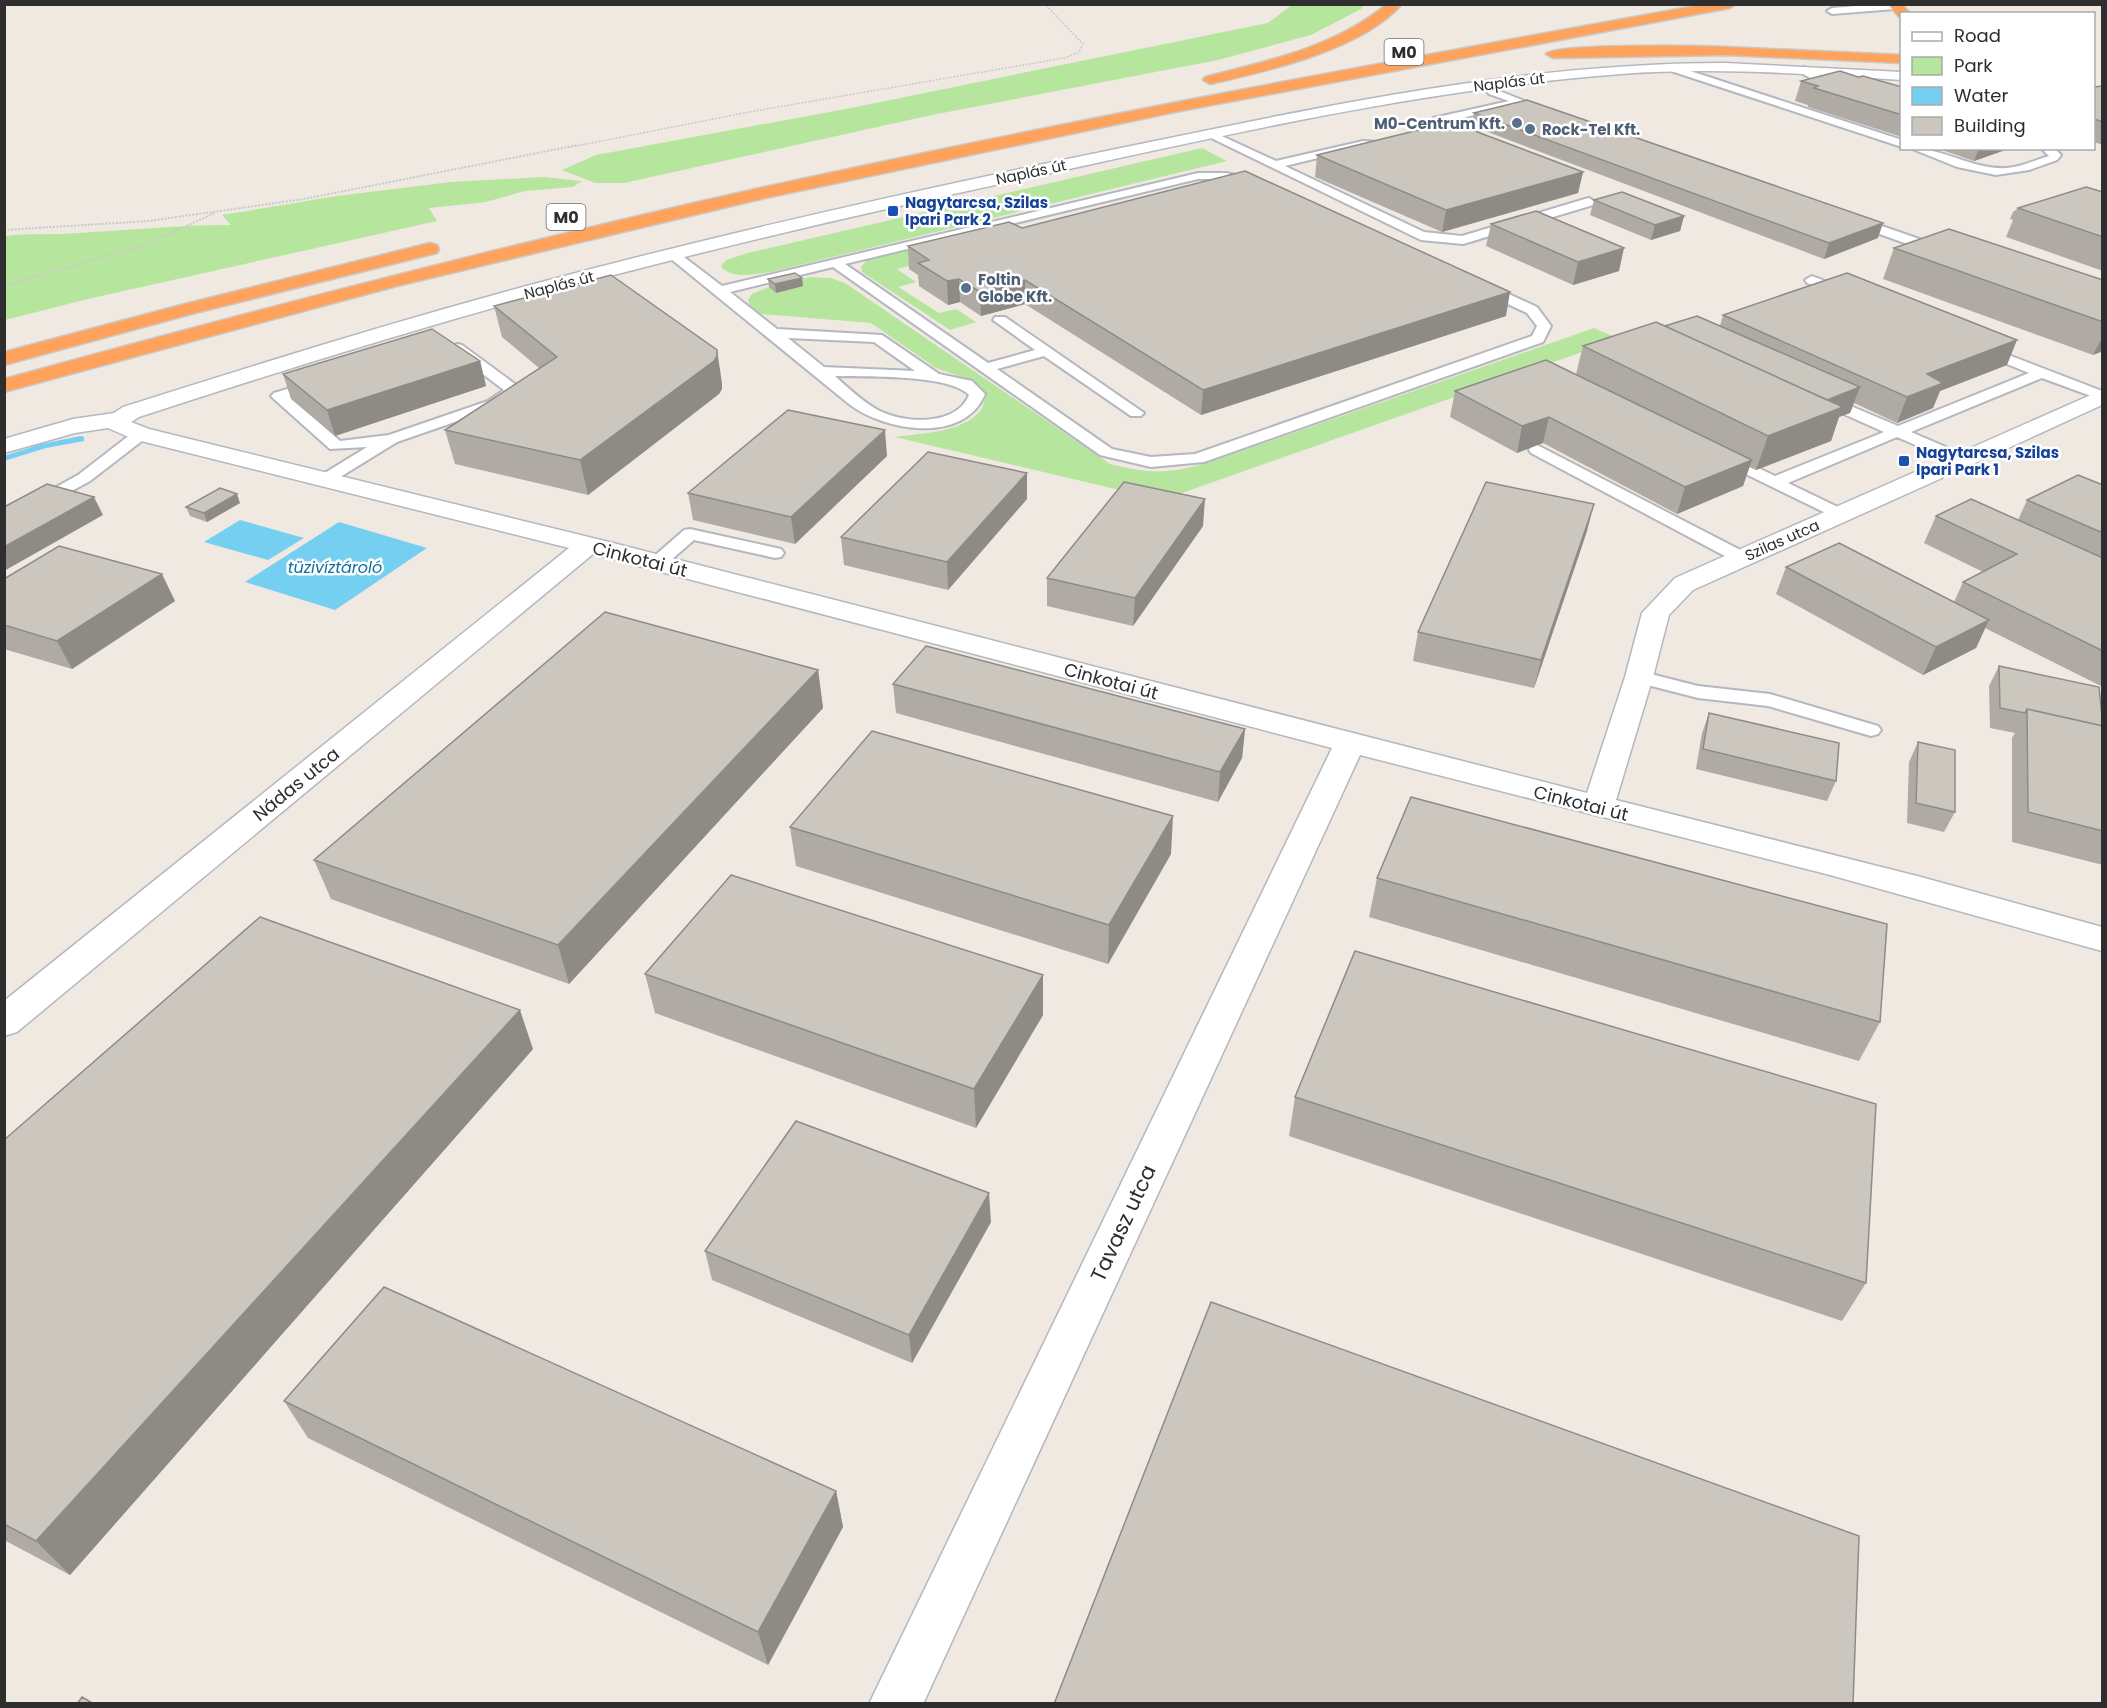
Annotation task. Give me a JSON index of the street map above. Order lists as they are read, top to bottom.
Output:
{
  "streets": {
    "highway": ["M0"],
    "street": [
      "Naplás út",
      "Szilas utca",
      "Cinkotai út",
      "Nádas utca",
      "Tavasz utca"
    ]
  },
  "crossings": [
    ["Naplás út", "Cinkotai út"],
    ["Szilas utca", "Cinkotai út"],
    ["Cinkotai út", "Nádas utca"],
    ["Cinkotai út", "Tavasz utca"]
  ],
  "water": ["tüzivíztároló"],
  "places": {
    "other": ["M0-Centrum Kft.", "Rock-Tel Kft.", "Foltin Globe Kft."],
    "transit": ["Nagytarcsa, Szilas Ipari Park 2", "Nagytarcsa, Szilas Ipari Park 1"]
  },
  "legend": [
    "Road",
    "Park",
    "Water",
    "Building"
  ]
}
